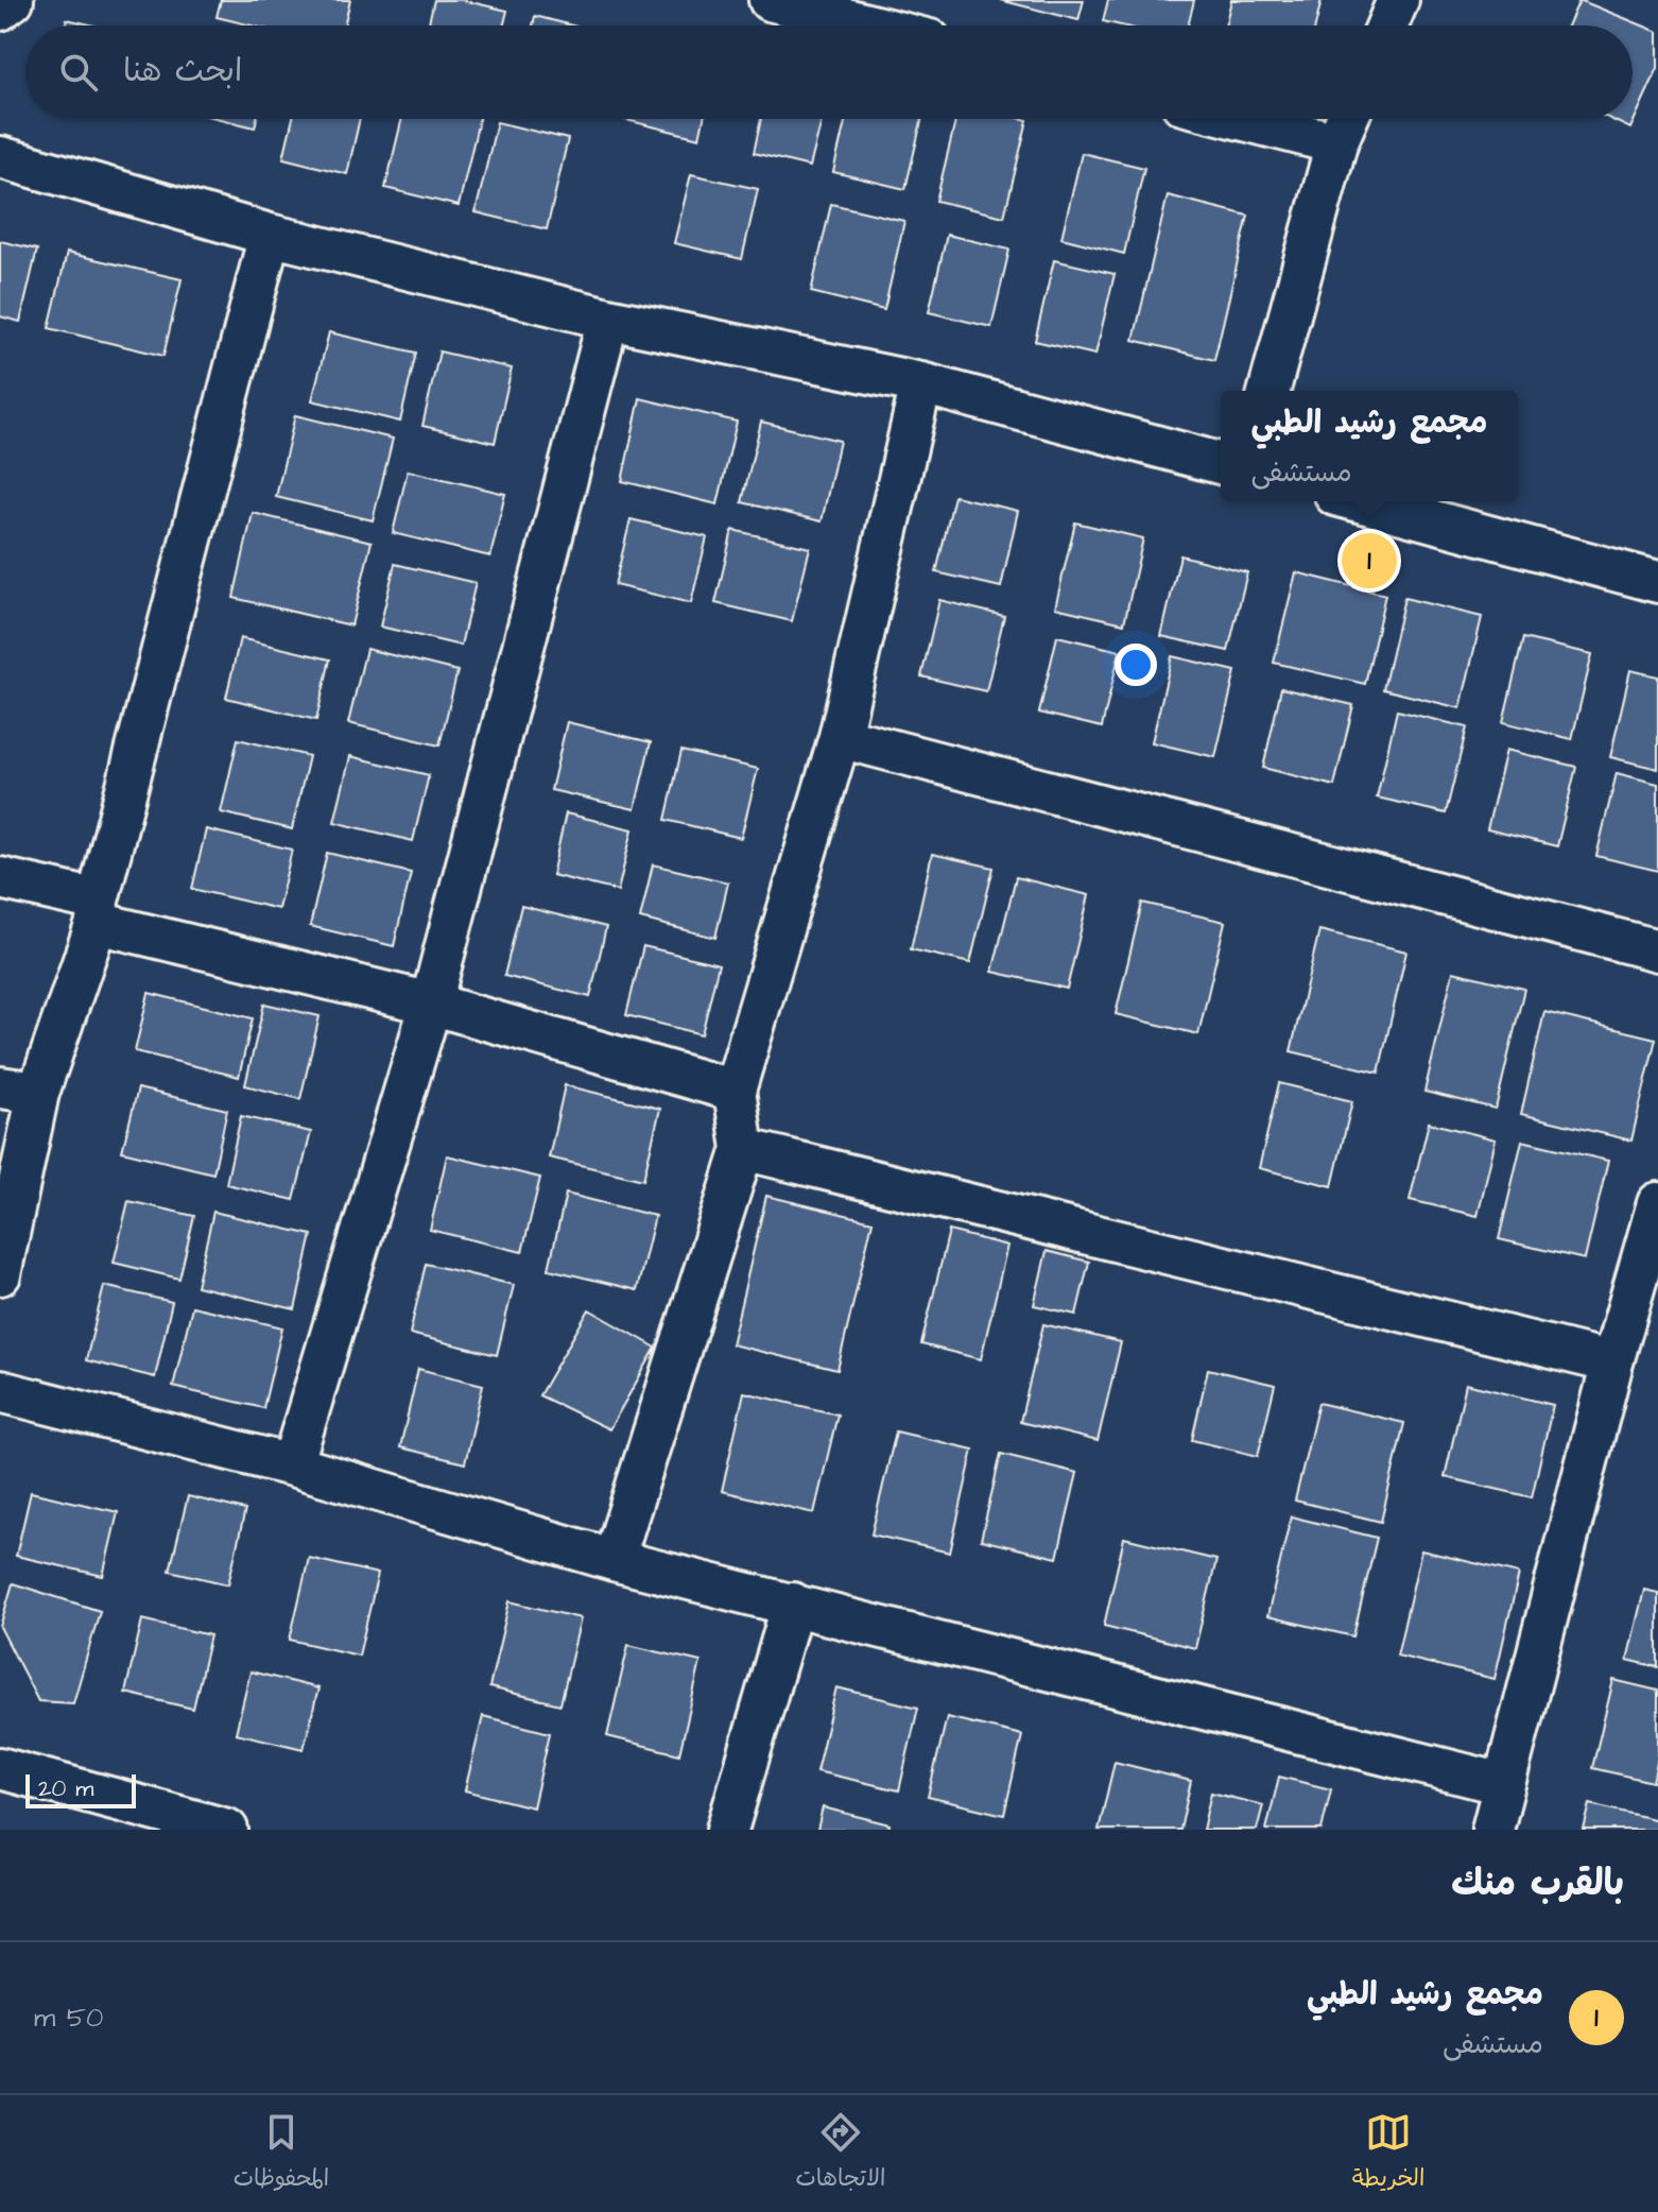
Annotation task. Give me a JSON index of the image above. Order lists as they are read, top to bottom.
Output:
{
  "scale_bar": "20 m",
  "page": {
    "search": "ابحث هنا",
    "popup": ["مجمع رشيد الطبي", "مستشفى"],
    "pins": "1",
    "scale": "20 m",
    "heading": "بالقرب منك",
    "list": [
      {
        "mark": "1",
        "name": "مجمع رشيد الطبي",
        "note": "مستشفى",
        "value": "50 m"
      }
    ],
    "nav": ["الخريطة", "الاتجاهات", "المحفوظات"]
  }
}
